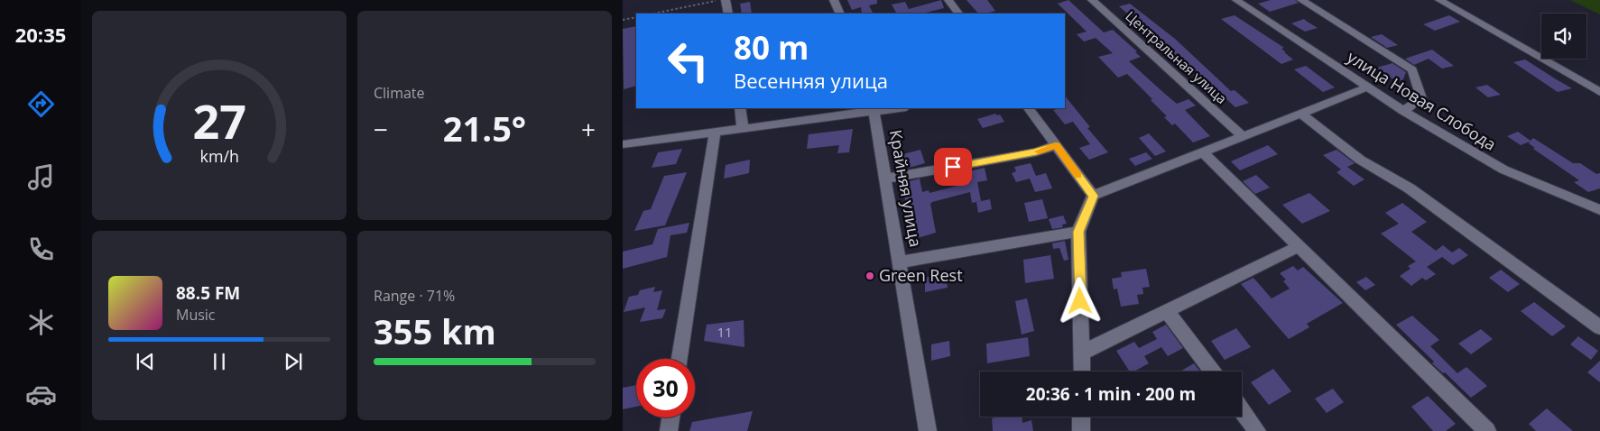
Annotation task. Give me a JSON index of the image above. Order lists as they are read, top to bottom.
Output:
{
  "streets": {
    "street": ["Центральная улица", "улица Новая Слобода", "Крайняя улица"]
  },
  "places": ["Green Rest"],
  "house_numbers": ["11"],
  "page": {
    "tabs": "20:35",
    "tile": [
      "Climate",
      ["Range · 71%", "355 km"]
    ],
    "turn": ["80 m", "Весенняя улица"],
    "heat": ["−", "21.5°", "+"],
    "song": ["88.5 FM", "Music"],
    "limit": "30",
    "trip": "20:36 · 1 min · 200 m",
    "gauge": ["27", "km/h"]
  }
}
